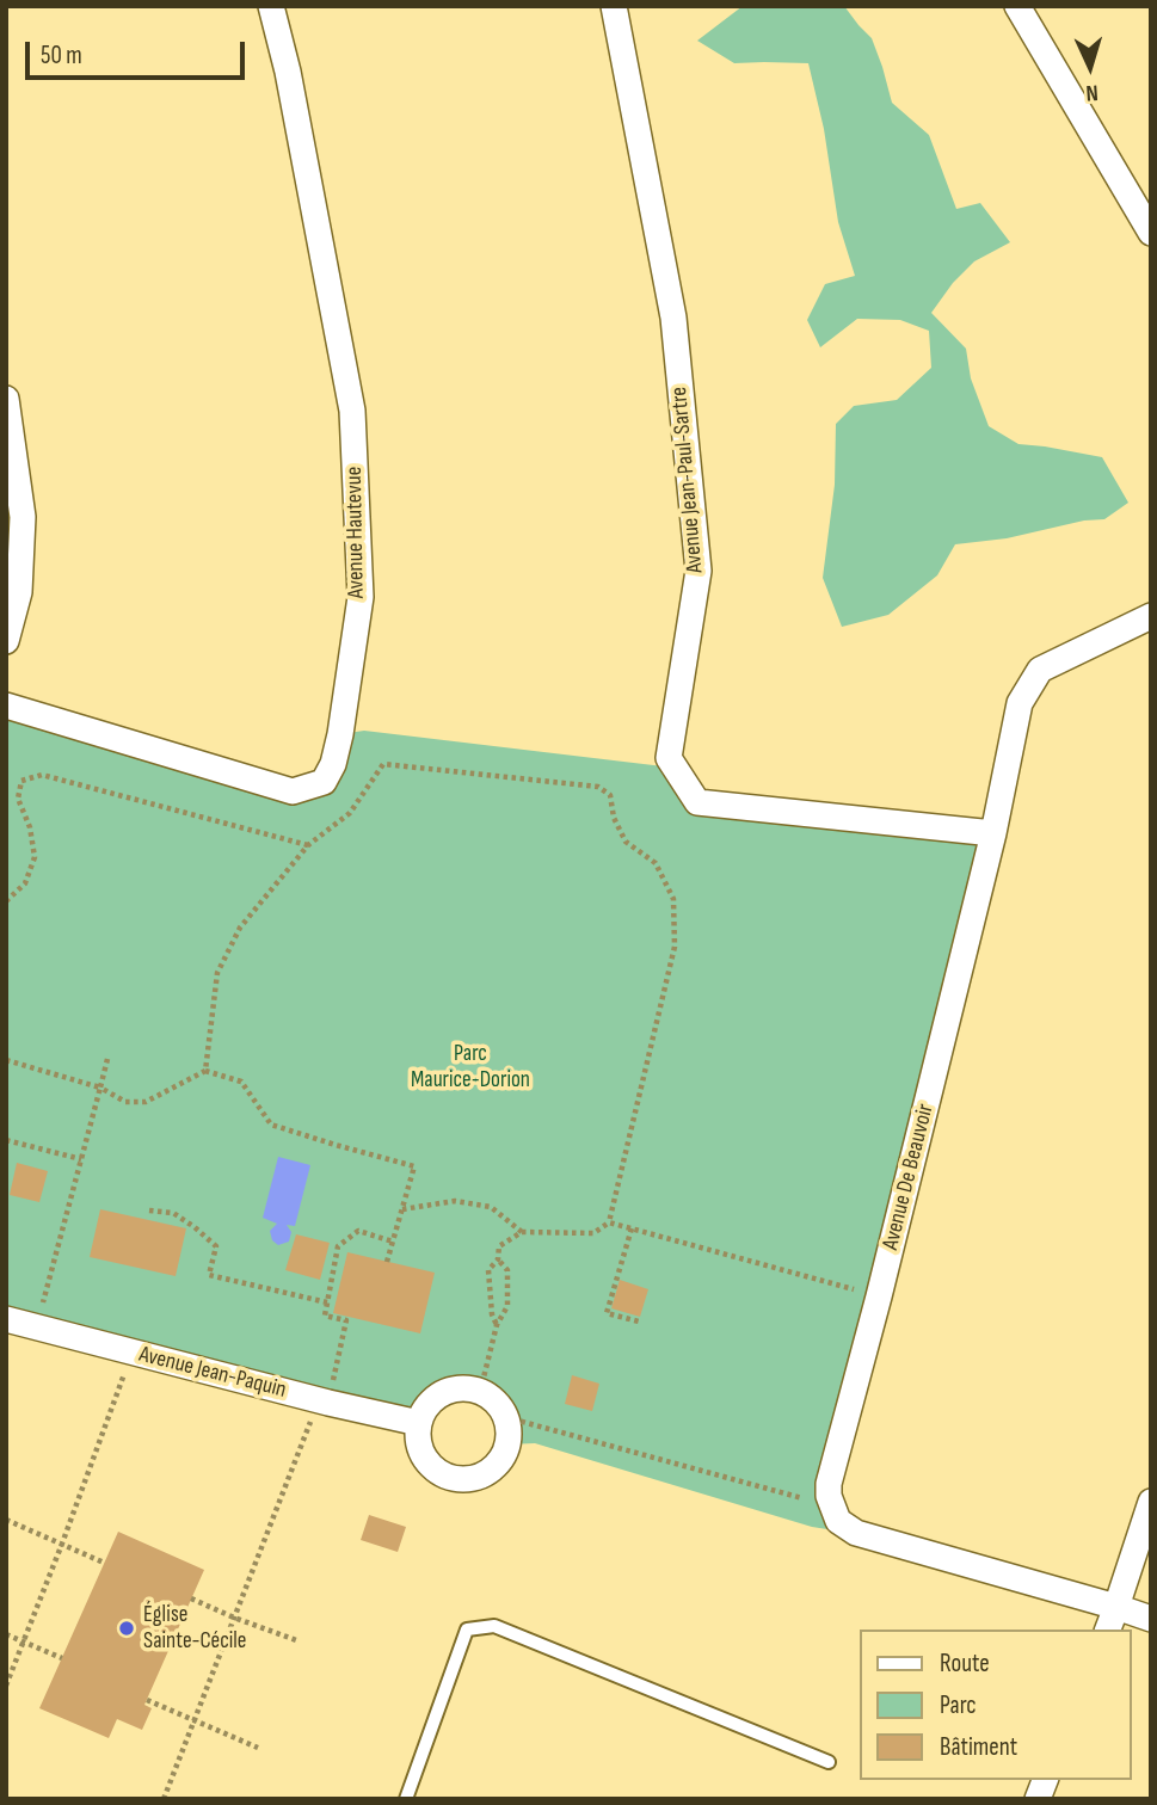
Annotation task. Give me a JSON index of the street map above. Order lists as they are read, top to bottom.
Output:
{
  "streets": {
    "street": [
      "Avenue Jean-Paul-Sartre",
      "Avenue Hautevue",
      "Avenue De Beauvoir",
      "Avenue Jean-Paquin"
    ]
  },
  "crossings": [
    ["Avenue Jean-Paul-Sartre", "Avenue De Beauvoir"]
  ],
  "parks": ["Parc Maurice-Dorion"],
  "places": ["Église Sainte-Cécile"],
  "legend": ["Route", "Parc", "Bâtiment"],
  "scale_bar": "50 m",
  "north": "bottom"
}
